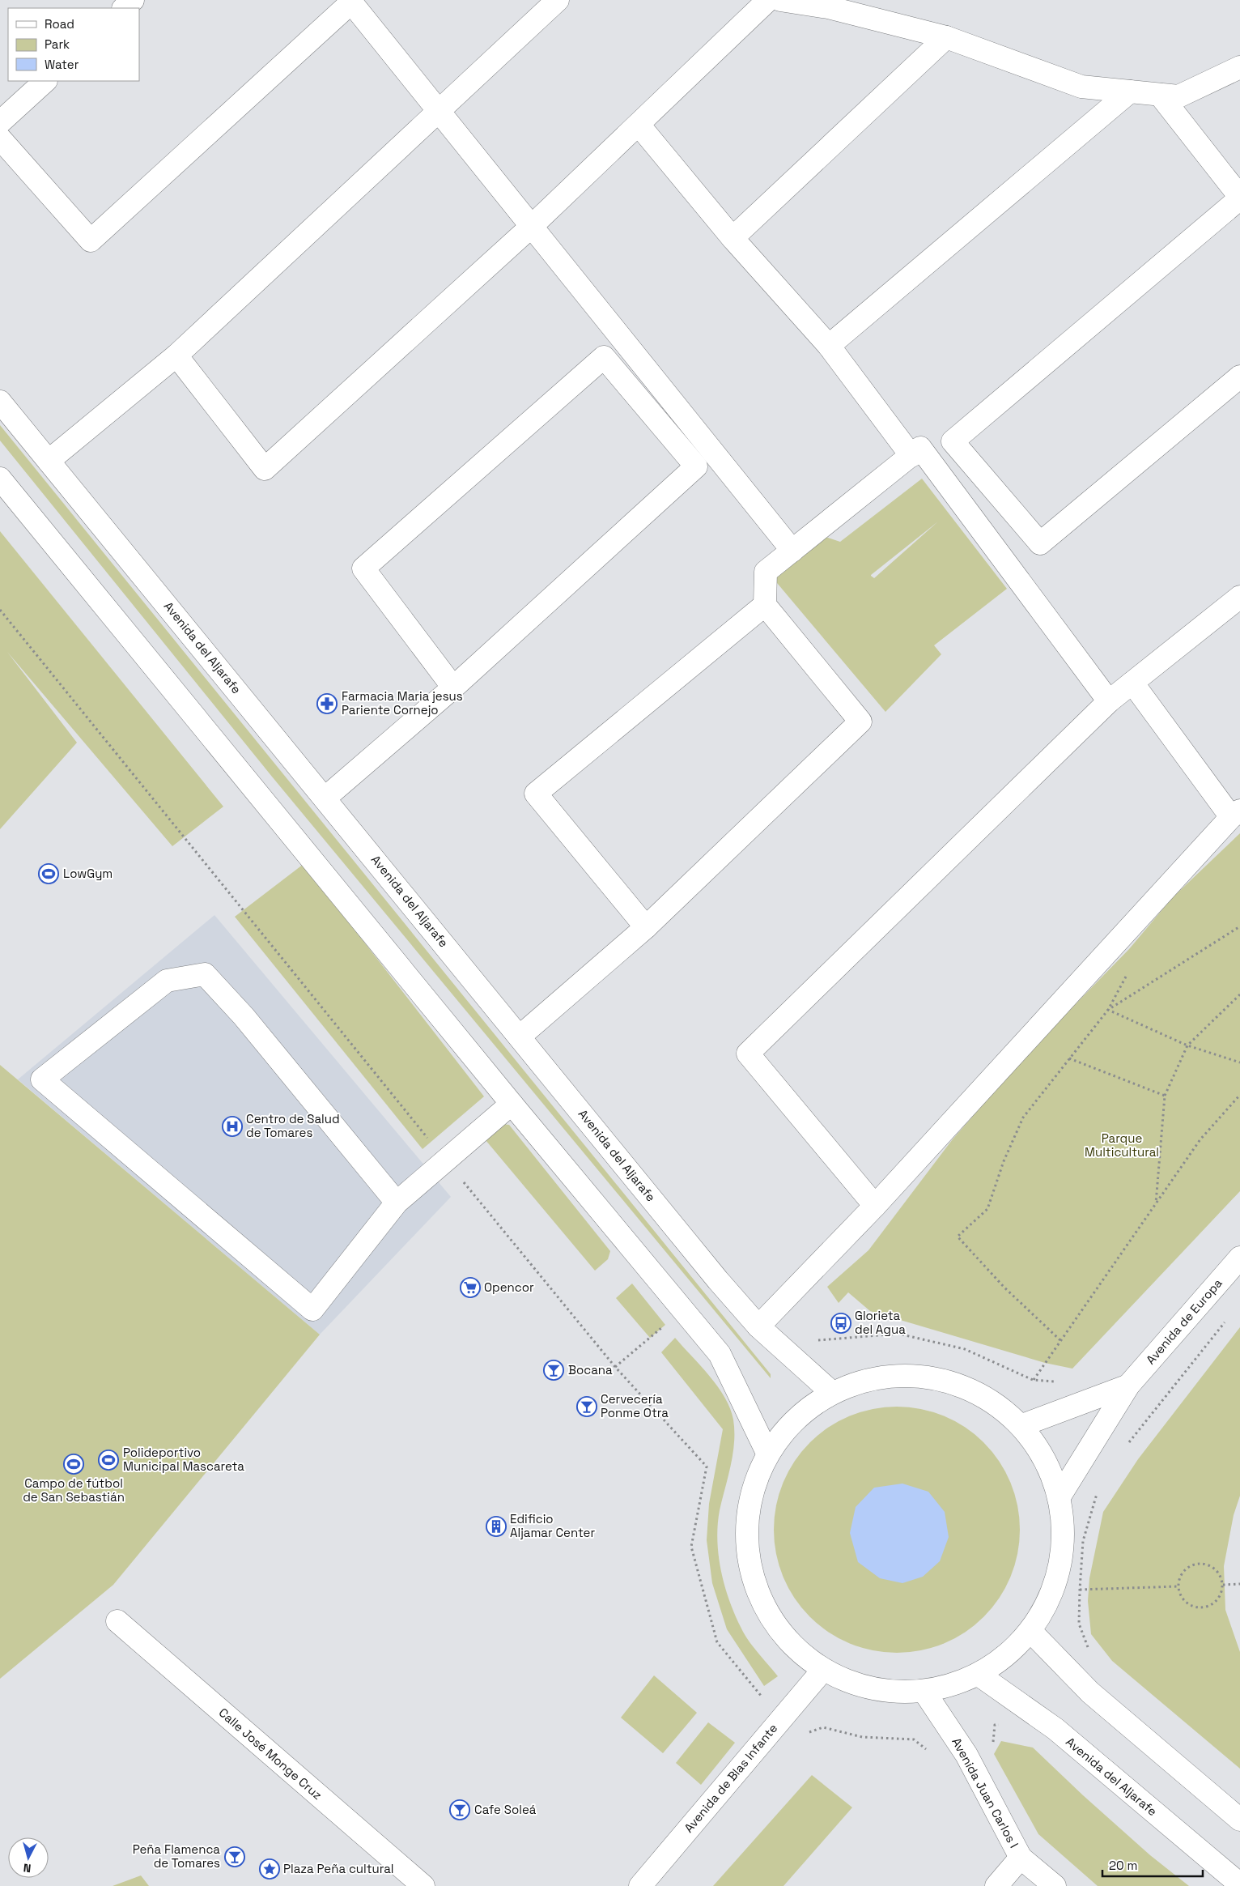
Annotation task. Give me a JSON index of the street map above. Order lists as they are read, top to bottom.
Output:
{
  "streets": {
    "street": [
      "Avenida del Aljarafe",
      "Avenida de Europa",
      "Calle José Monge Cruz",
      "Avenida de Blas Infante",
      "Avenida Juan Carlos I"
    ]
  },
  "parks": ["Parque Multicultural"],
  "places": {
    "pharmacy": ["Farmacia Maria jesus Pariente Cornejo"],
    "sports": ["LowGym", "Polideportivo Municipal Mascareta", "Campo de fútbol de San Sebastián"],
    "hospital": ["Centro de Salud de Tomares"],
    "supermarket": ["Opencor"],
    "bus stop": ["Glorieta del Agua"],
    "bar": [
      "Bocana",
      "Cervecería Ponme Otra",
      "Cafe Soleá",
      "Peña Flamenca de Tomares"
    ],
    "building": ["Edificio Aljamar Center"],
    "place": ["Plaza Peña cultural"]
  },
  "legend": ["Road", "Park", "Water"],
  "scale_bar": "20 m",
  "north": "bottom"
}
